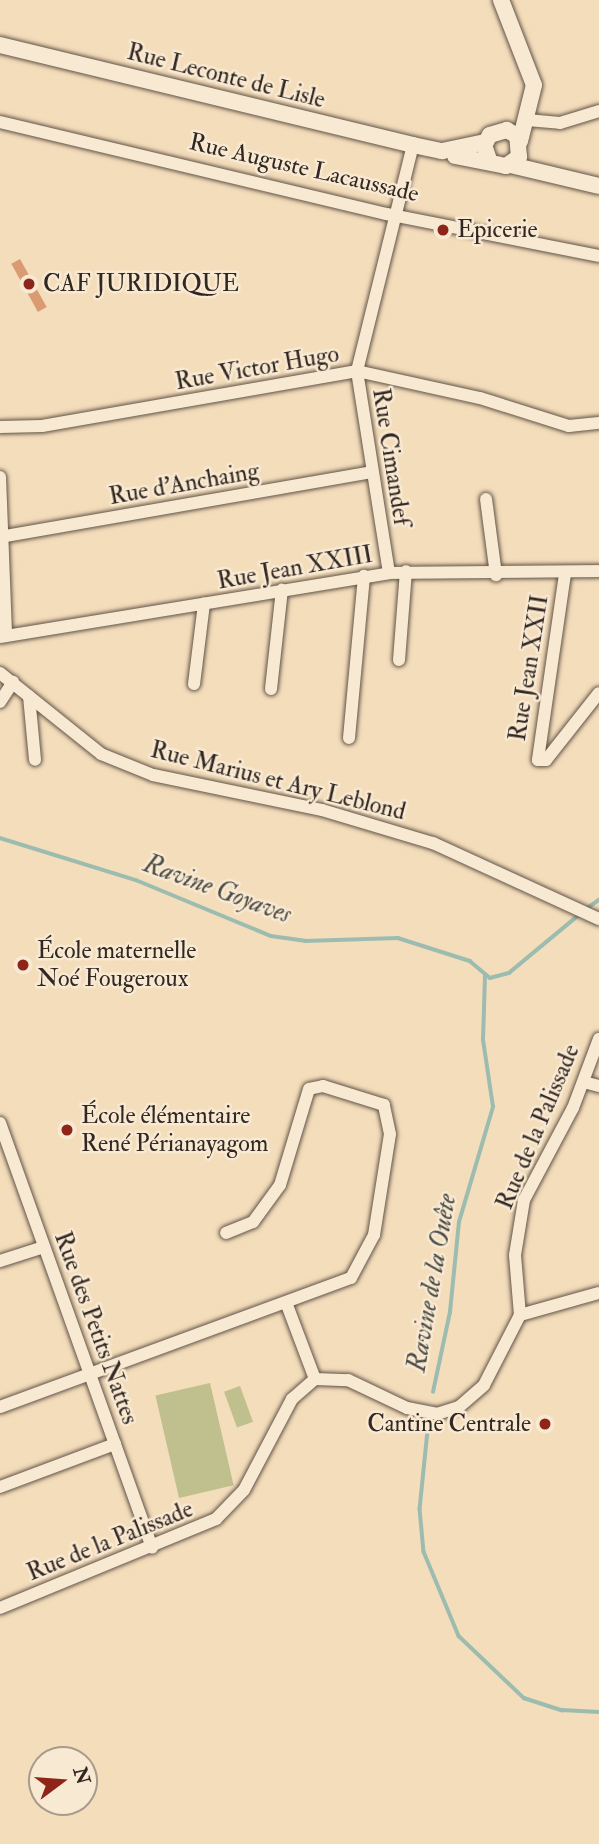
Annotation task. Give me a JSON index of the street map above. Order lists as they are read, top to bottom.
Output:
{
  "streets": {
    "street": [
      "Rue Leconte de Lisle",
      "Rue Auguste Lacaussade",
      "Rue Victor Hugo",
      "Rue Cimandef",
      "Rue d'Anchaing",
      "Rue Jean XXIII",
      "Rue Jean XXII",
      "Rue Marius et Ary Leblond",
      "Rue de la Palissade",
      "Rue des Petits Nattes"
    ]
  },
  "crossings": [
    ["Rue Leconte de Lisle", "Rue Cimandef"],
    ["Rue Auguste Lacaussade", "Rue Cimandef"],
    ["Rue Victor Hugo", "Rue Cimandef"],
    ["Rue Cimandef", "Rue d'Anchaing"],
    ["Rue Cimandef", "Rue Jean XXIII"],
    ["Rue Jean XXIII", "Rue Jean XXII"],
    ["Rue de la Palissade", "Rue des Petits Nattes"]
  ],
  "water": ["Ravine Goyaves", "Ravine de la Ouête"],
  "places": [
    "Epicerie",
    "CAF JURIDIQUE",
    "École maternelle Noé Fougeroux",
    "École élémentaire René Périanayagom",
    "Cantine Centrale"
  ],
  "north": "right"
}
